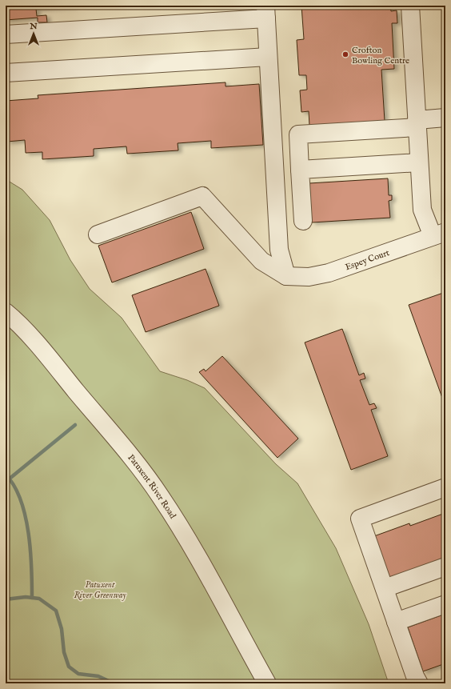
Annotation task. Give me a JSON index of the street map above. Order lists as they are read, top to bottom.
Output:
{
  "streets": {
    "street": ["Espey Court", "Patuxent River Road"]
  },
  "parks": ["Patuxent River Greenway"],
  "places": ["Crofton Bowling Centre"],
  "north": "top"
}
